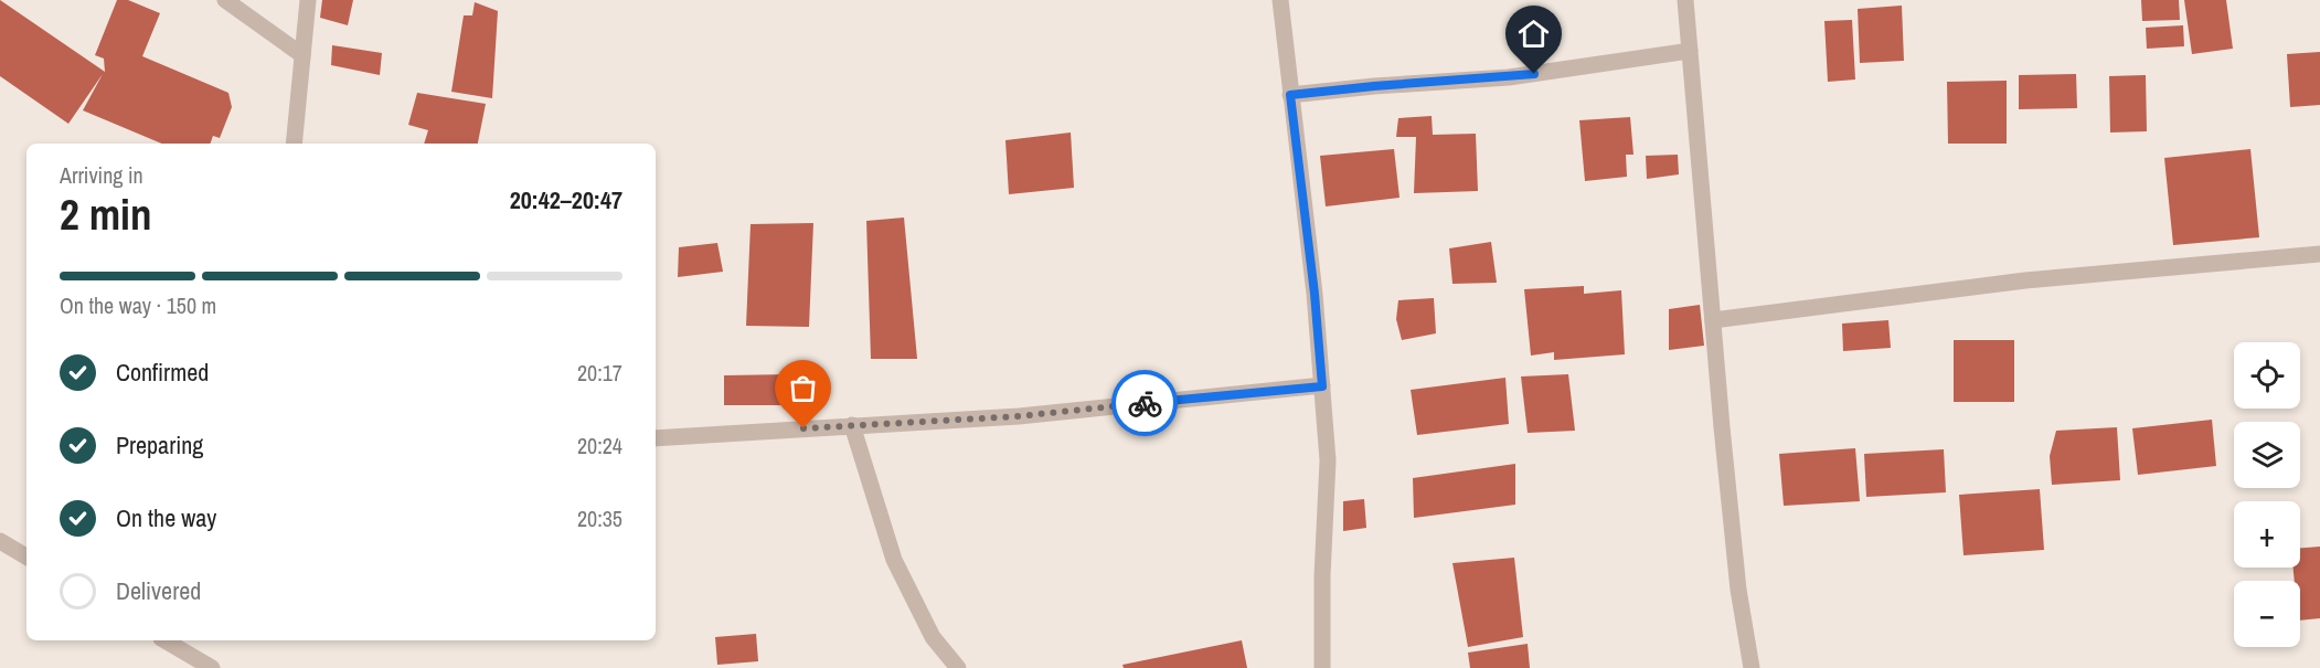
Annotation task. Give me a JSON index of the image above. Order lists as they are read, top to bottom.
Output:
{
  "page": {
    "heading": ["2 min", "Arriving in", "20:42–20:47"],
    "bar": "On the way · 150 m",
    "list": [
      ["Confirmed", "20:17"],
      ["Preparing", "20:24"],
      ["On the way", "20:35"],
      "Delivered"
    ],
    "map_buttons": ["+", "−"]
  }
}
